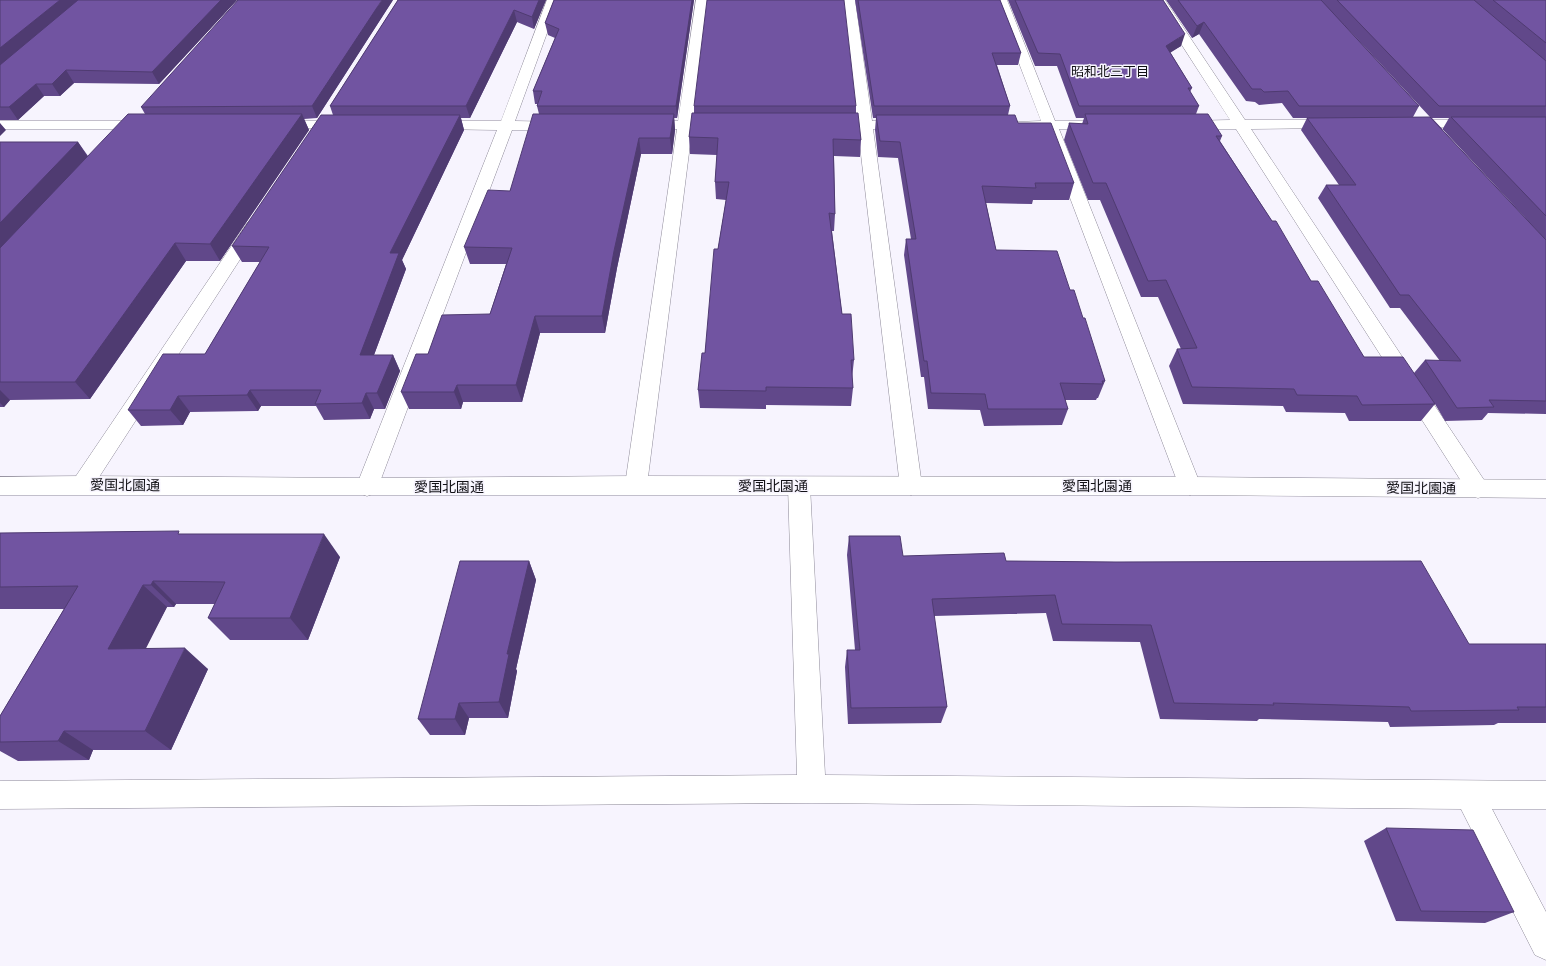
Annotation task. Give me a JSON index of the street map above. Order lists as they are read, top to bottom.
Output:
{
  "streets": {
    "street": ["愛国北園通"]
  },
  "districts": ["昭和北三丁目"]
}
